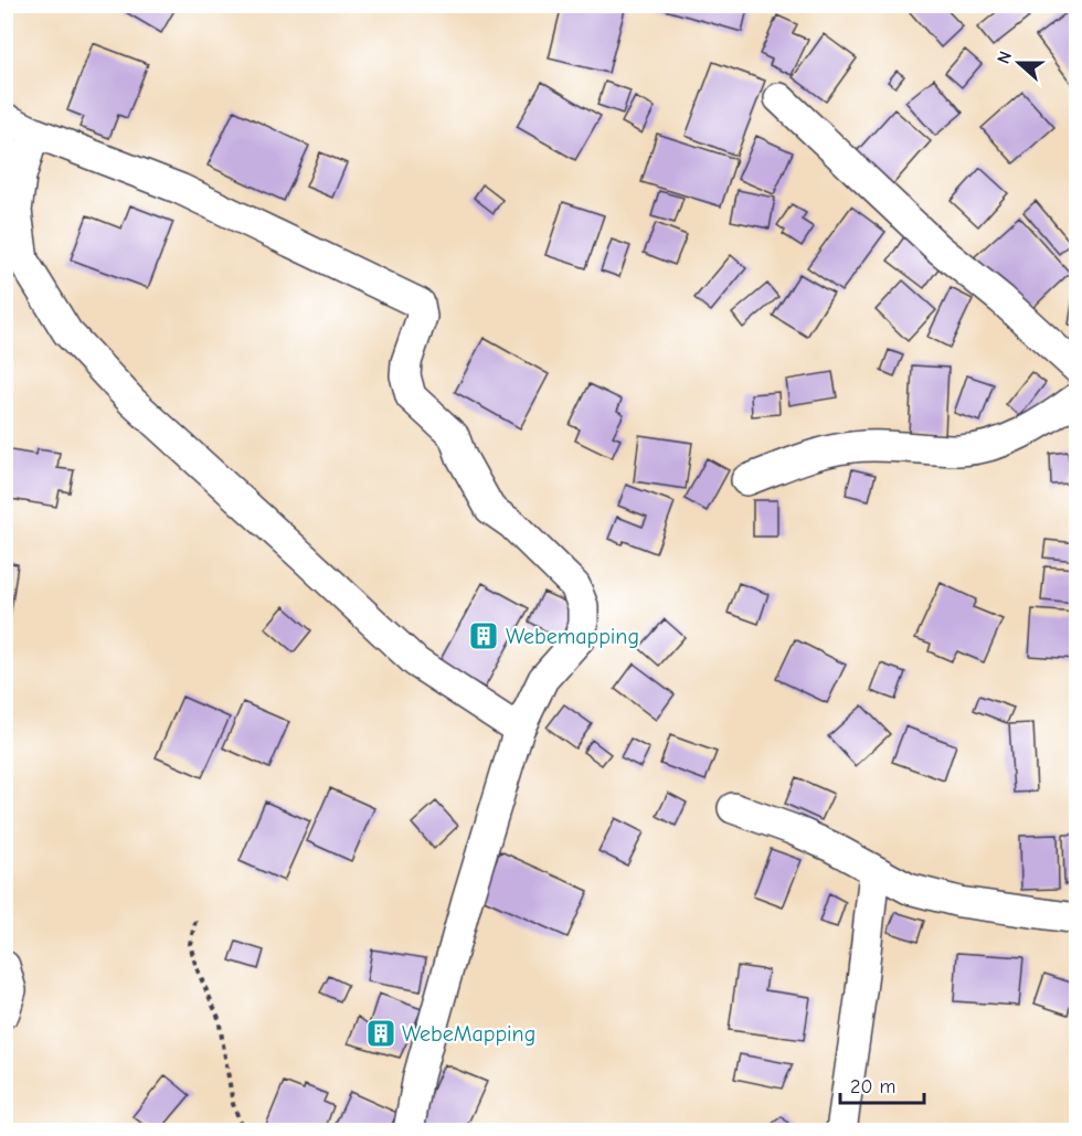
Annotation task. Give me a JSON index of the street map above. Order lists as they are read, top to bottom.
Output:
{
  "places": {
    "building": ["Webemapping", "WebeMapping"]
  },
  "scale_bar": "20 m",
  "north": "left"
}
